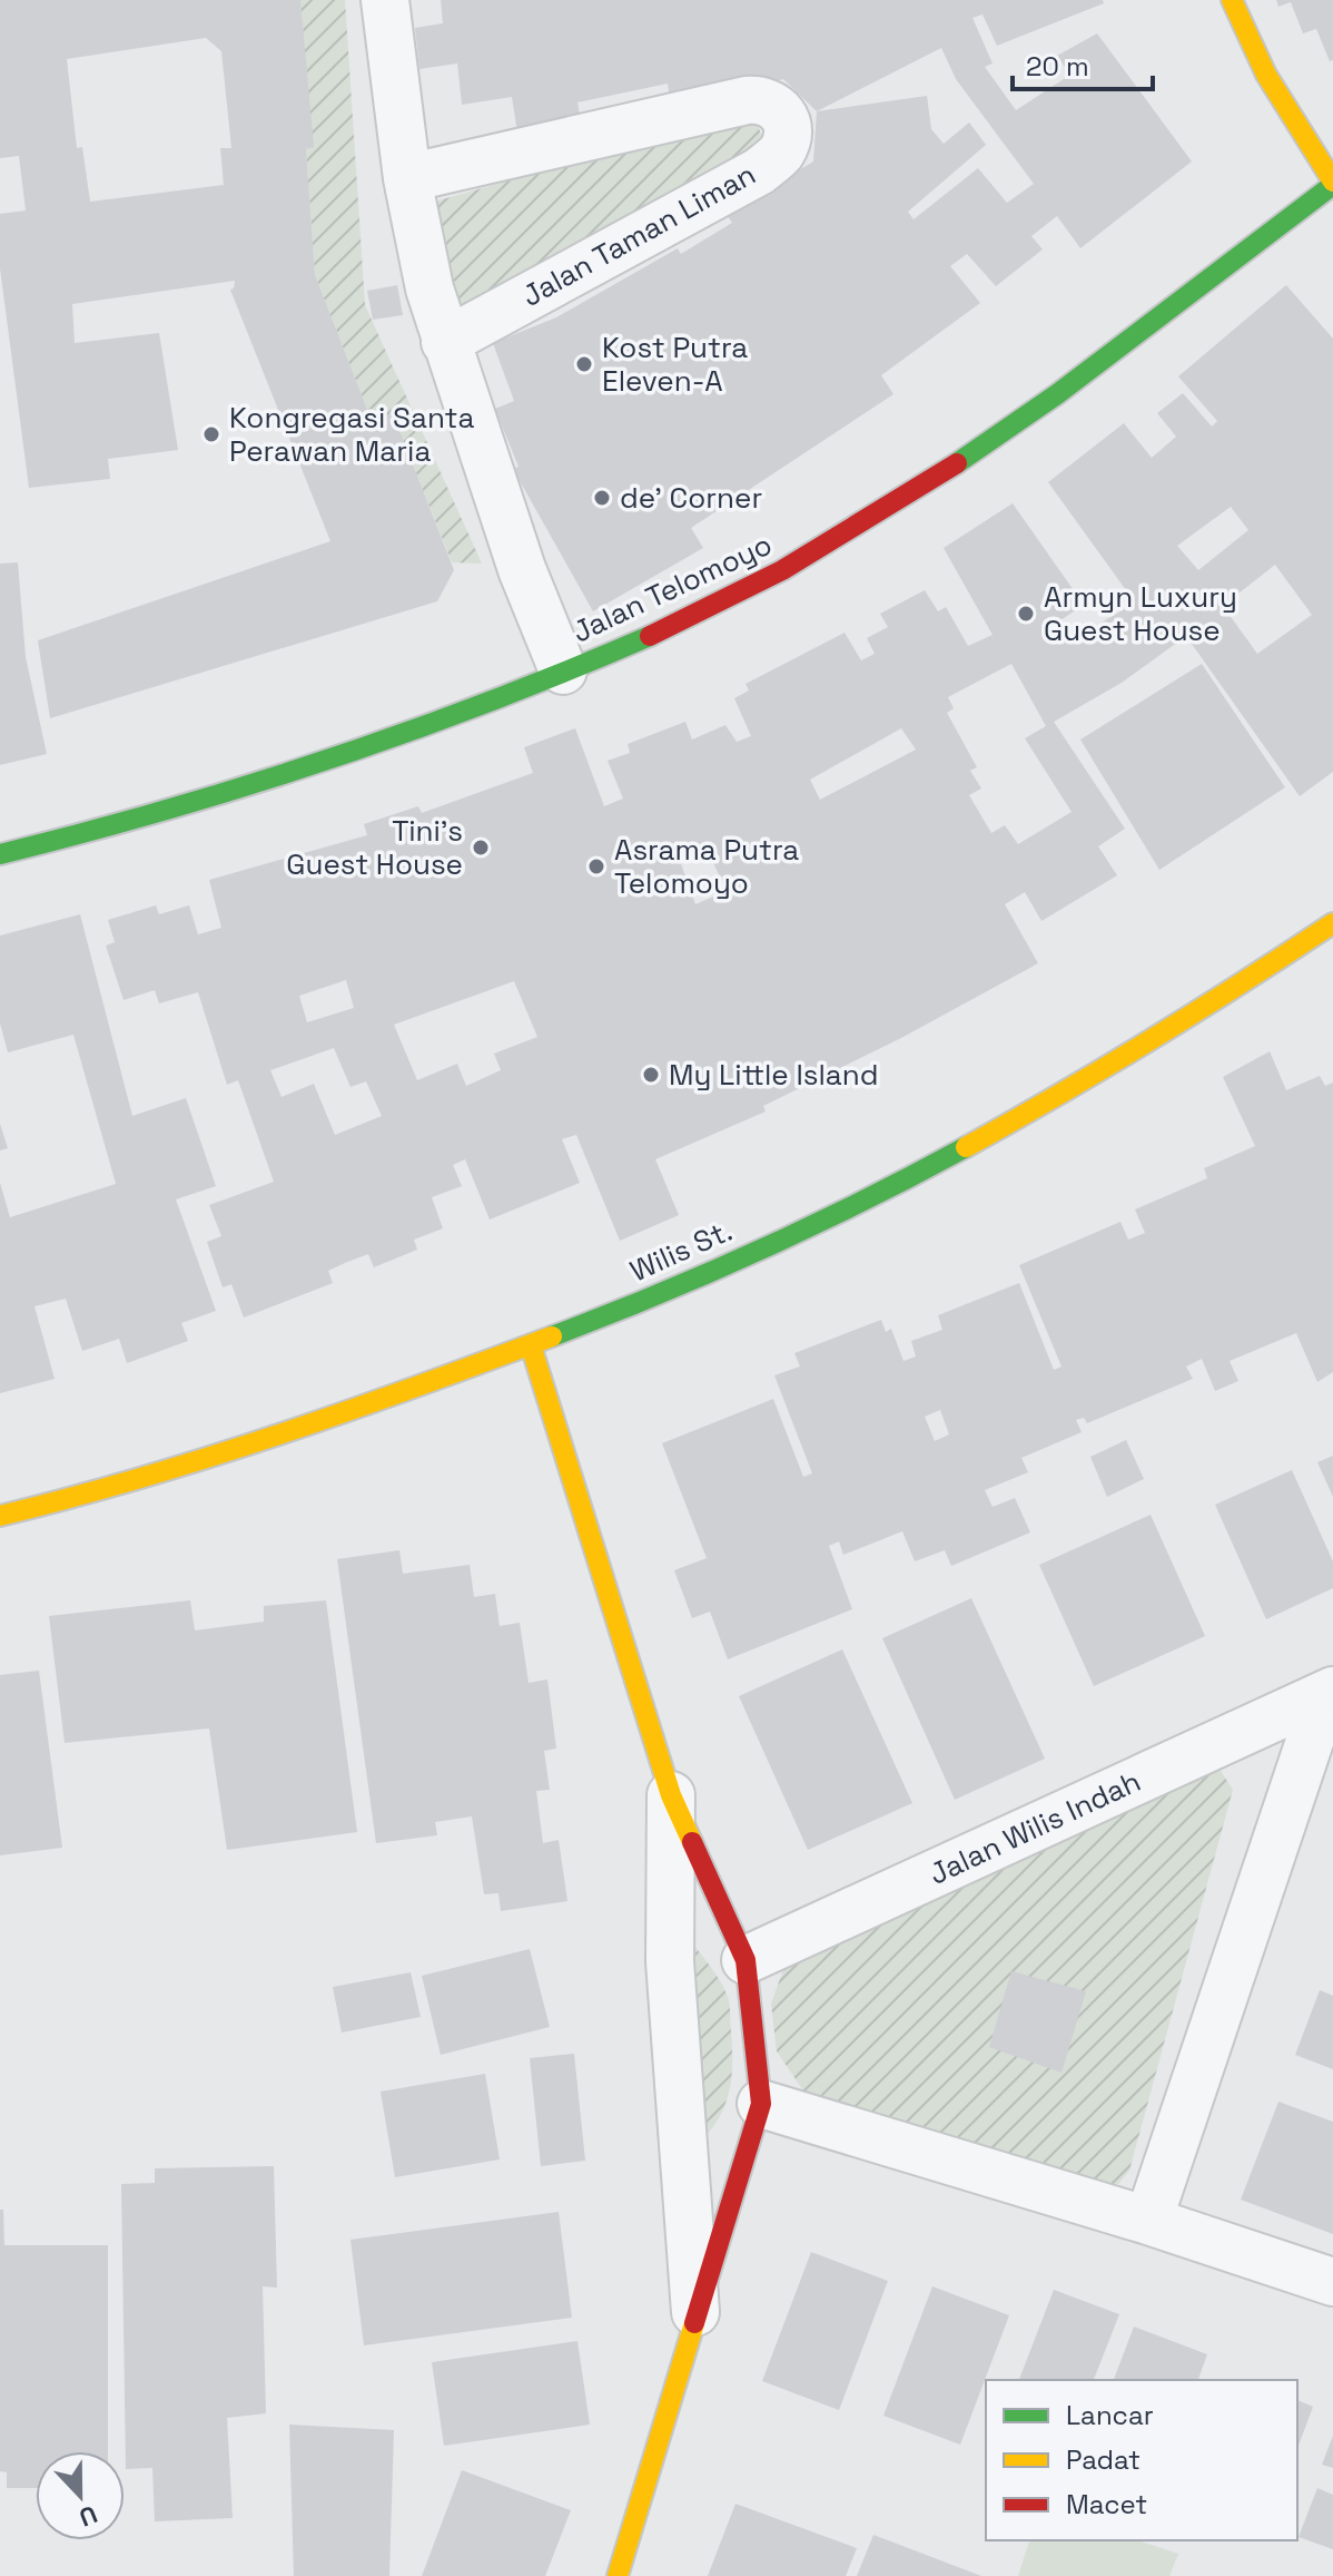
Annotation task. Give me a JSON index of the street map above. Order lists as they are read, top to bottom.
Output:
{
  "streets": {
    "street": [
      "Jalan Taman Liman",
      "Jalan Telomoyo",
      "Wilis St.",
      "Jalan Wilis Indah"
    ]
  },
  "places": [
    "Kost Putra Eleven-A",
    "Kongregasi Santa Perawan Maria",
    "de' Corner",
    "Armyn Luxury Guest House",
    "Tini’s Guest House",
    "Asrama Putra Telomoyo",
    "My Little Island"
  ],
  "legend": ["Lancar", "Padat", "Macet"],
  "scale_bar": "20 m",
  "north": "bottom"
}
